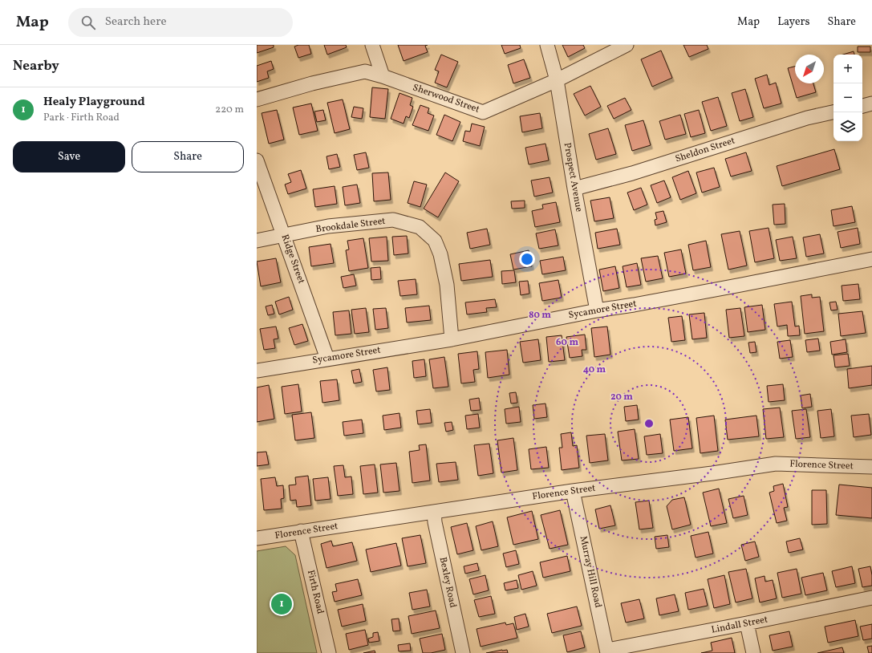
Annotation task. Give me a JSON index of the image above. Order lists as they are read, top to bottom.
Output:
{
  "streets": {
    "street": [
      "Sherwood Street",
      "Sheldon Street",
      "Prospect Avenue",
      "Brookdale Street",
      "Ridge Street",
      "Sycamore Street",
      "Florence Street",
      "Murray Hill Road",
      "Bexley Road",
      "Firth Road",
      "Lindall Street"
    ]
  },
  "crossings": [
    ["Sherwood Street", "Prospect Avenue"],
    ["Sheldon Street", "Prospect Avenue"],
    ["Prospect Avenue", "Sycamore Street"],
    ["Brookdale Street", "Ridge Street"],
    ["Brookdale Street", "Sycamore Street"],
    ["Ridge Street", "Sycamore Street"],
    ["Florence Street", "Murray Hill Road"],
    ["Florence Street", "Bexley Road"],
    ["Florence Street", "Firth Road"],
    ["Murray Hill Road", "Lindall Street"]
  ],
  "north": "bottom left",
  "page": {
    "header": "Map",
    "search": "Search here",
    "nav": ["Map", "Layers", "Share"],
    "heading": "Nearby",
    "map_buttons": ["+", "−"],
    "list": [
      {
        "mark": "1",
        "name": "Healy Playground",
        "note": "Park · Firth Road",
        "value": "220 m"
      }
    ],
    "buttons": ["Save", "Share"],
    "pins": "1"
  },
  "rings": [
    "80 m",
    "60 m",
    "40 m",
    "20 m"
  ]
}
